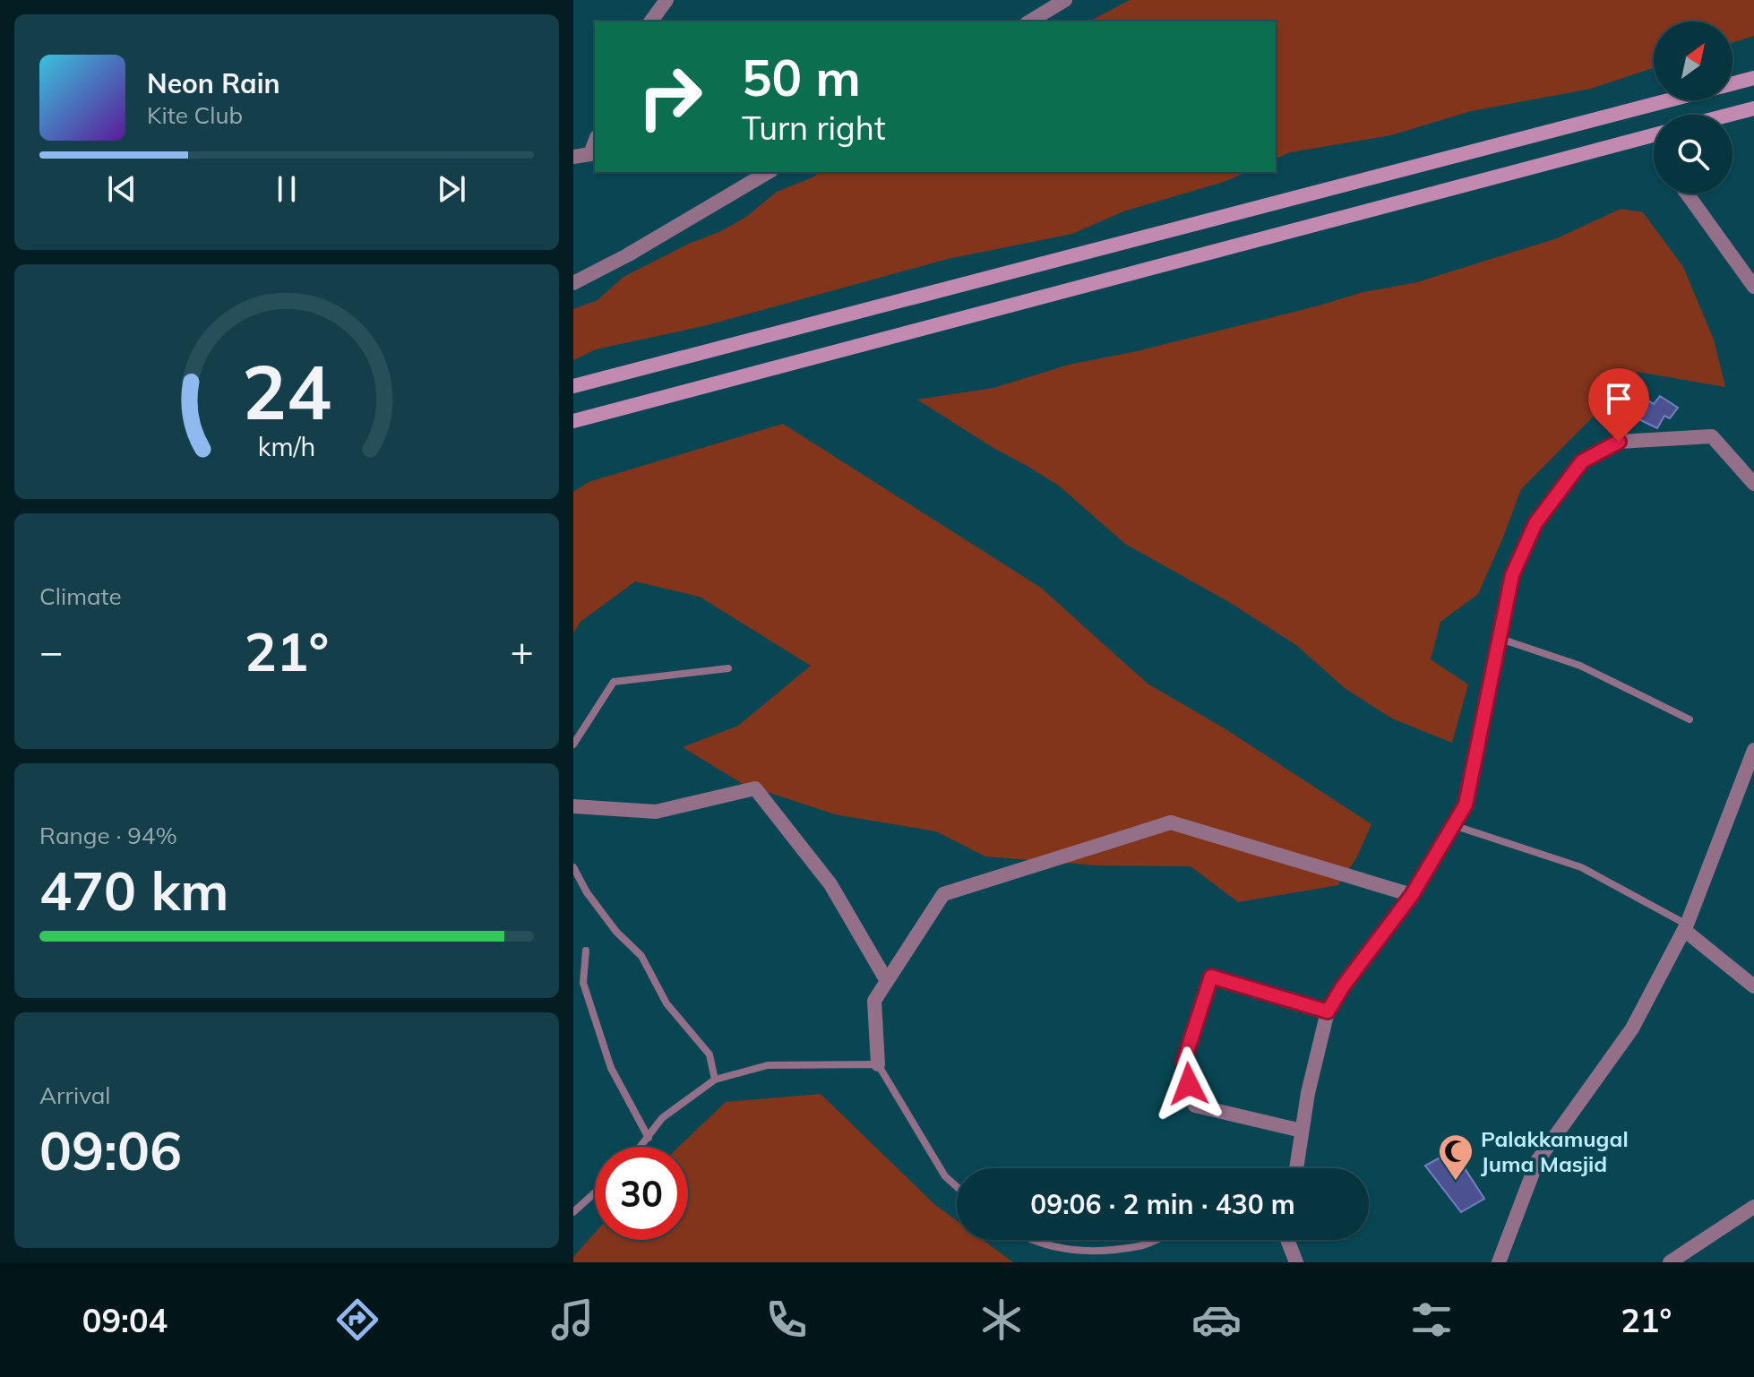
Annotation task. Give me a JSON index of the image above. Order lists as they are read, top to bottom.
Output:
{
  "places": {
    "mosque": ["Palakkamugal Juma Masjid"]
  },
  "north": "top right",
  "page": {
    "turn": ["50 m", "Turn right"],
    "song": ["Neon Rain", "Kite Club"],
    "tile": [
      "Climate",
      ["Range · 94%", "470 km"],
      ["Arrival", "09:06"]
    ],
    "heat": ["−", "21°", "+"],
    "limit": "30",
    "trip": "09:06 · 2 min · 430 m",
    "tabs": ["09:04", "21°"],
    "gauge": ["24", "km/h"]
  }
}
